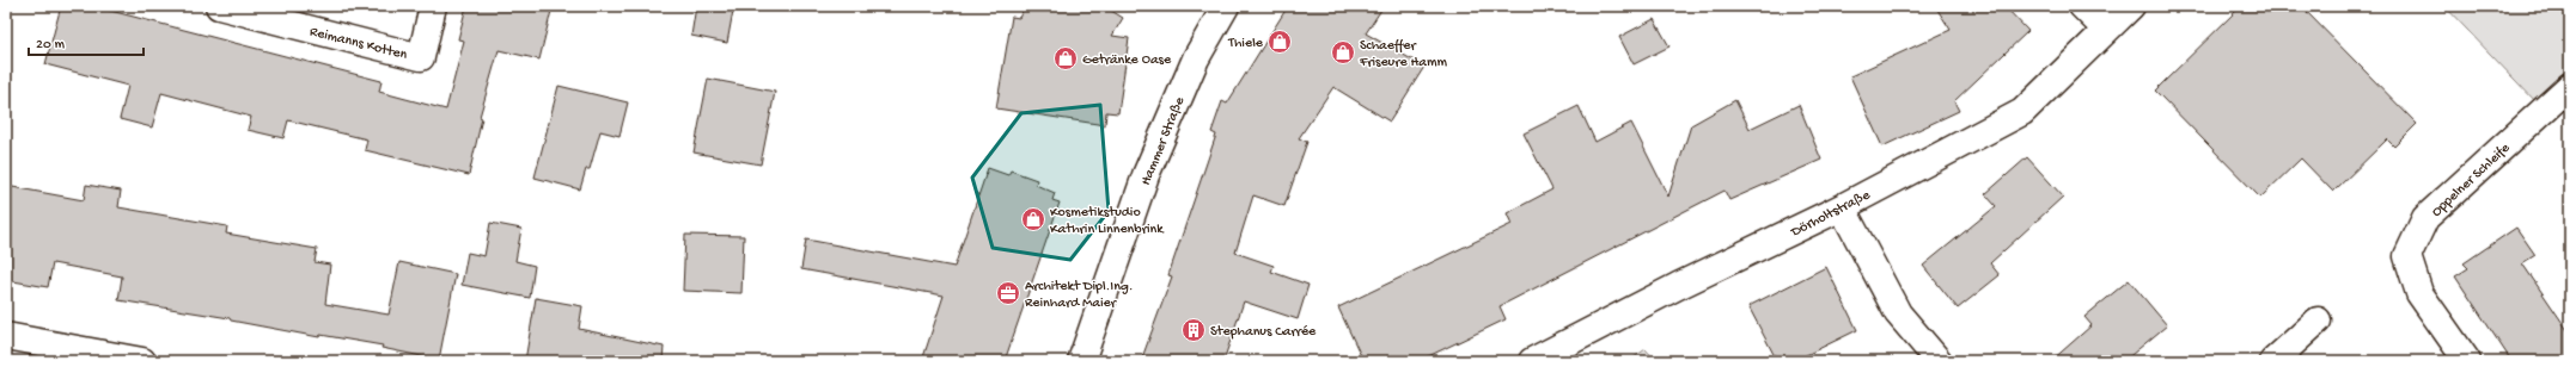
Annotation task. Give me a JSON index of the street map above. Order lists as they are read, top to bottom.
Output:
{
  "streets": {
    "street": [
      "Reimanns Kotten",
      "Hammer Straße",
      "Oppelner Schleife",
      "Dörholtstraße"
    ]
  },
  "places": {
    "shop": [
      "Thiele",
      "Schaeffer Friseure Hamm",
      "Getränke Oase",
      "Kosmetikstudio Kathrin Linnenbrink"
    ],
    "office": ["Architekt Dipl.Ing. Reinhard Maier"],
    "building": ["Stephanus Carrée"]
  },
  "scale_bar": "20 m"
}
